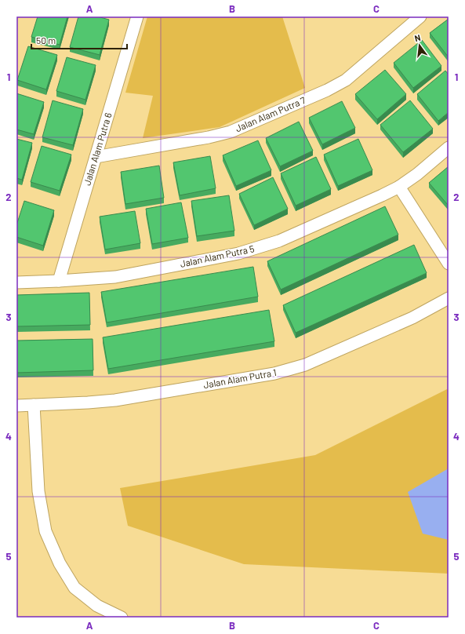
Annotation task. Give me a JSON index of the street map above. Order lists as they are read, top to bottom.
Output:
{
  "streets": {
    "street": [
      "Jalan Alam Putra 7",
      "Jalan Alam Putra 6",
      "Jalan Alam Putra 5",
      "Jalan Alam Putra 1"
    ]
  },
  "crossings": [
    ["Jalan Alam Putra 7", "Jalan Alam Putra 6"],
    ["Jalan Alam Putra 6", "Jalan Alam Putra 5"]
  ],
  "scale_bar": "50 m",
  "north": "top",
  "grid": {
    "columns": ["A", "B", "C"],
    "rows": [
      "1",
      "2",
      "3",
      "4",
      "5"
    ]
  }
}
